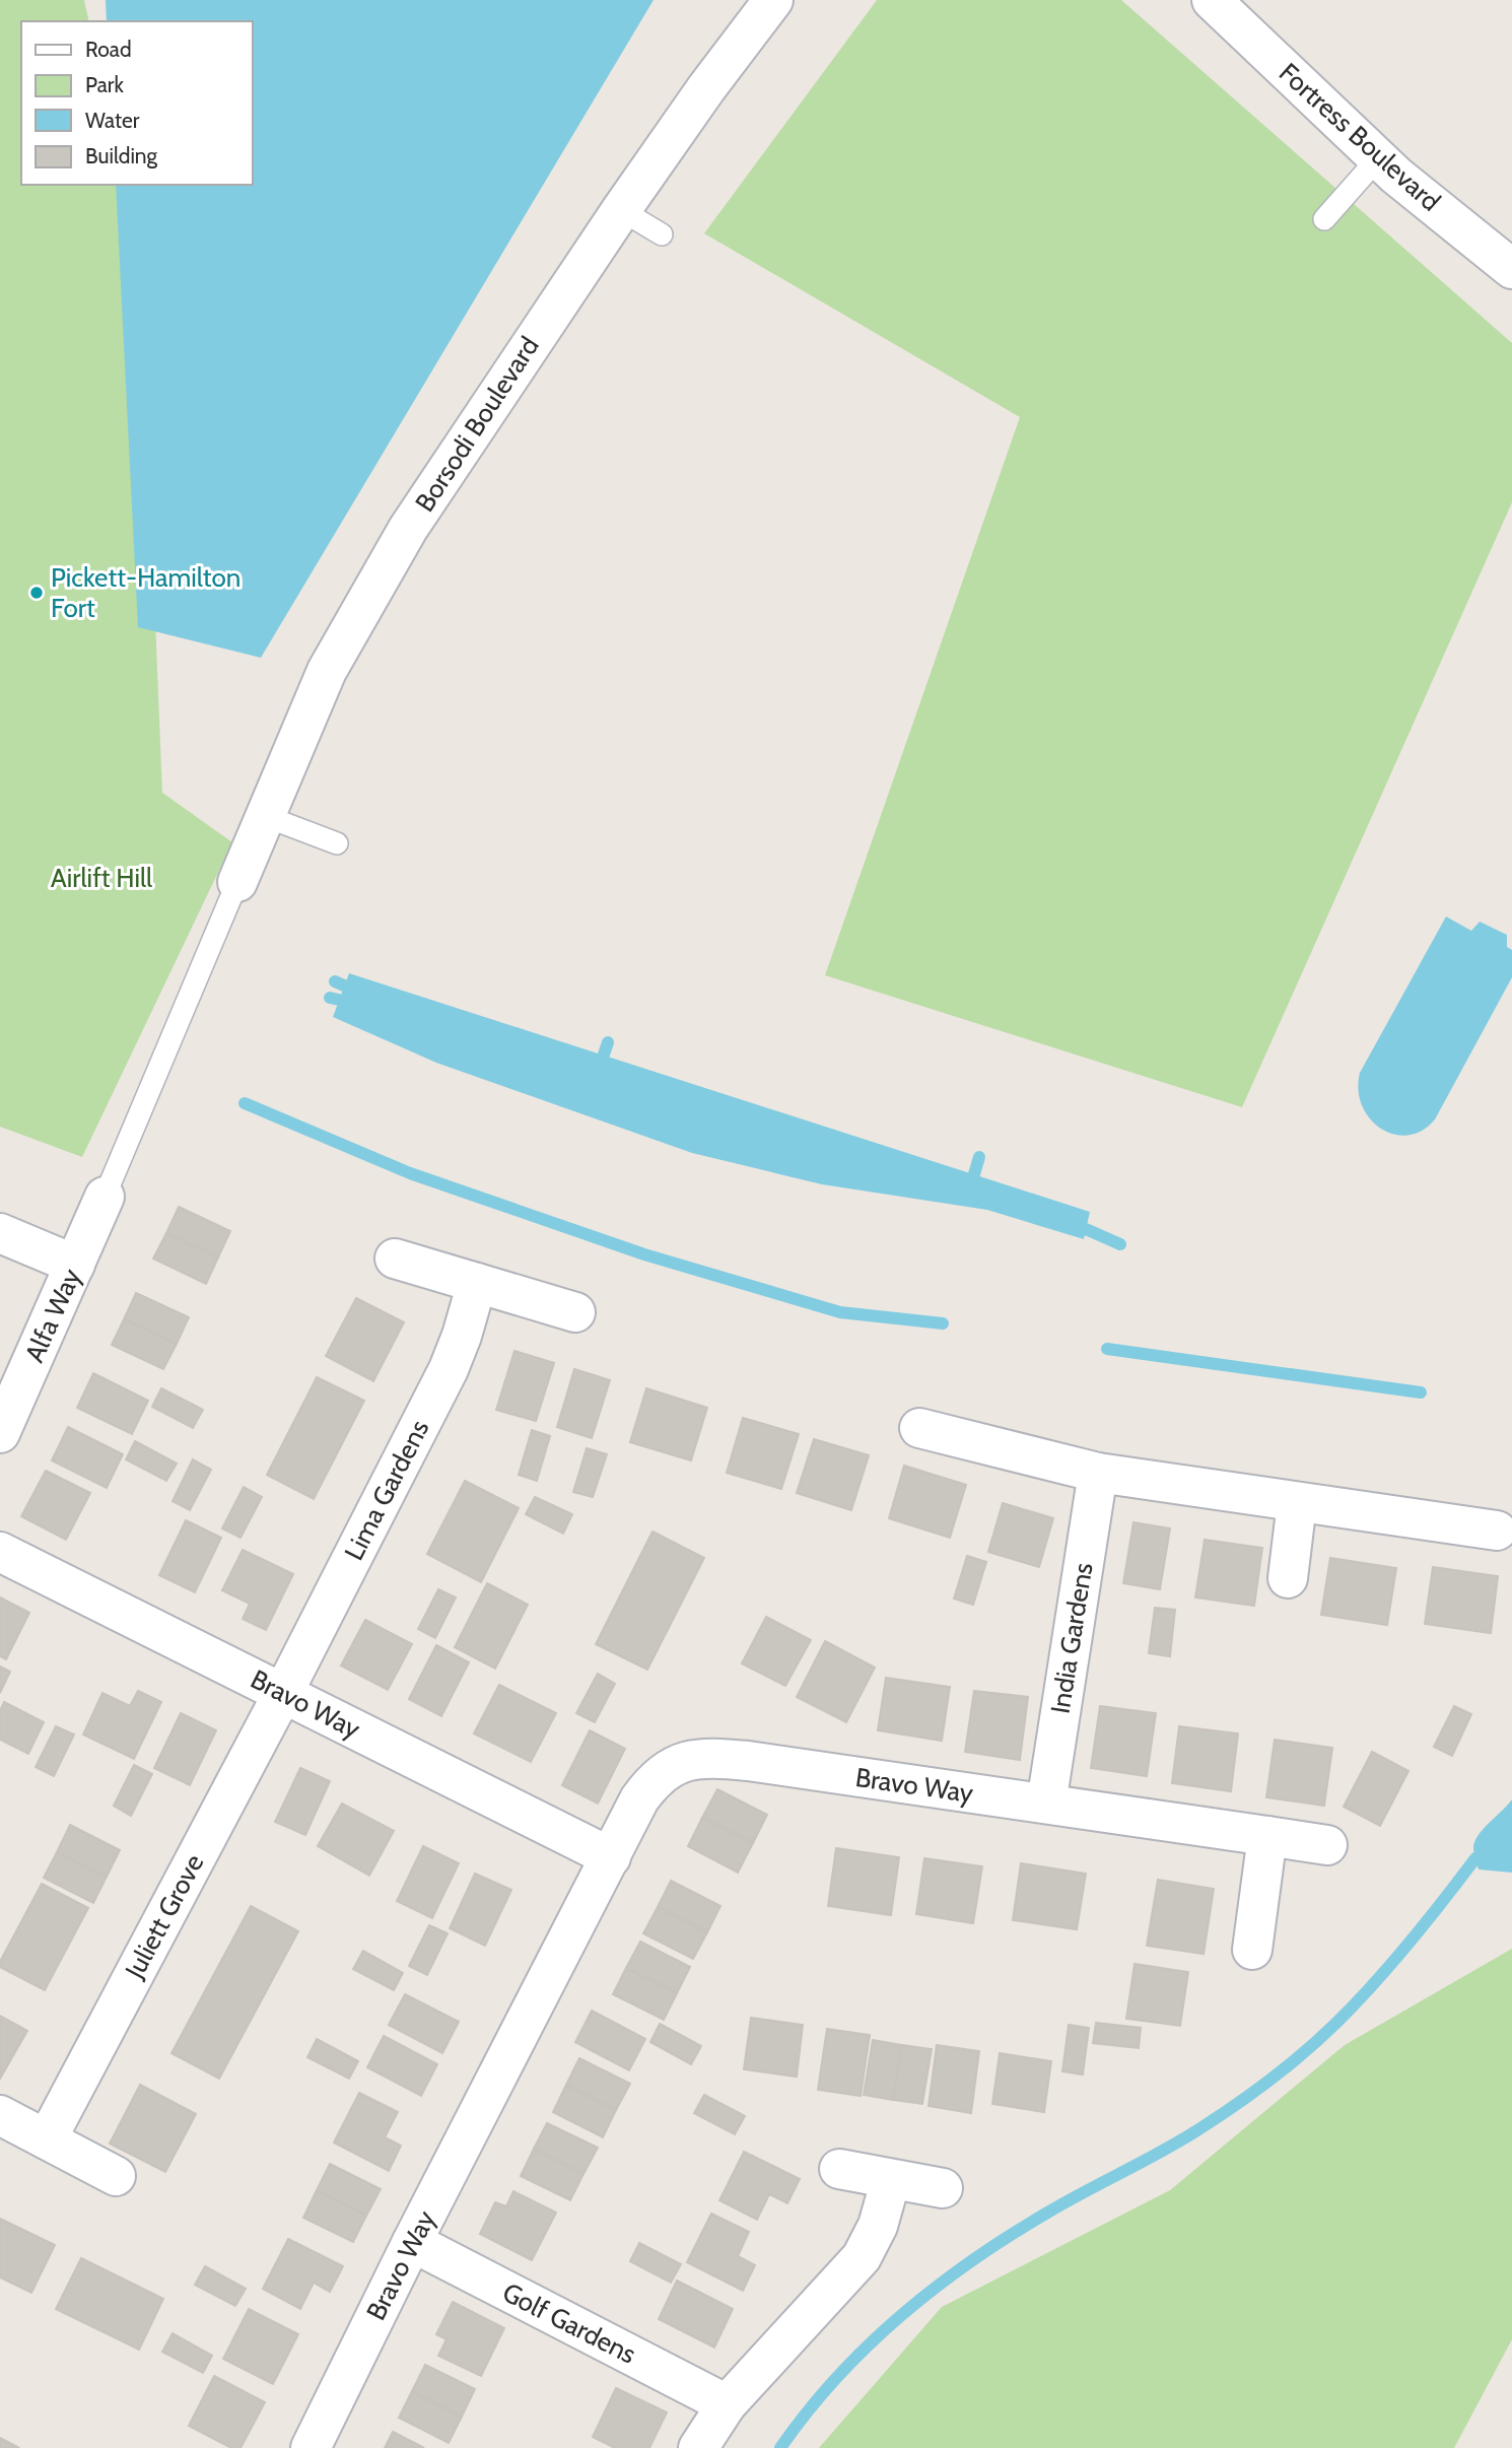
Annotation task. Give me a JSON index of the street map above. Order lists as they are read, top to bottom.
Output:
{
  "streets": {
    "street": [
      "Fortress Boulevard",
      "Borsodi Boulevard",
      "Alfa Way",
      "Lima Gardens",
      "India Gardens",
      "Bravo Way",
      "Juliett Grove",
      "Golf Gardens"
    ]
  },
  "crossings": [
    ["Lima Gardens", "Bravo Way"],
    ["Lima Gardens", "Juliett Grove"],
    ["India Gardens", "Bravo Way"],
    ["Bravo Way", "Juliett Grove"],
    ["Bravo Way", "Golf Gardens"]
  ],
  "parks": ["Airlift Hill"],
  "places": ["Pickett-Hamilton Fort"],
  "legend": [
    "Road",
    "Park",
    "Water",
    "Building"
  ]
}
